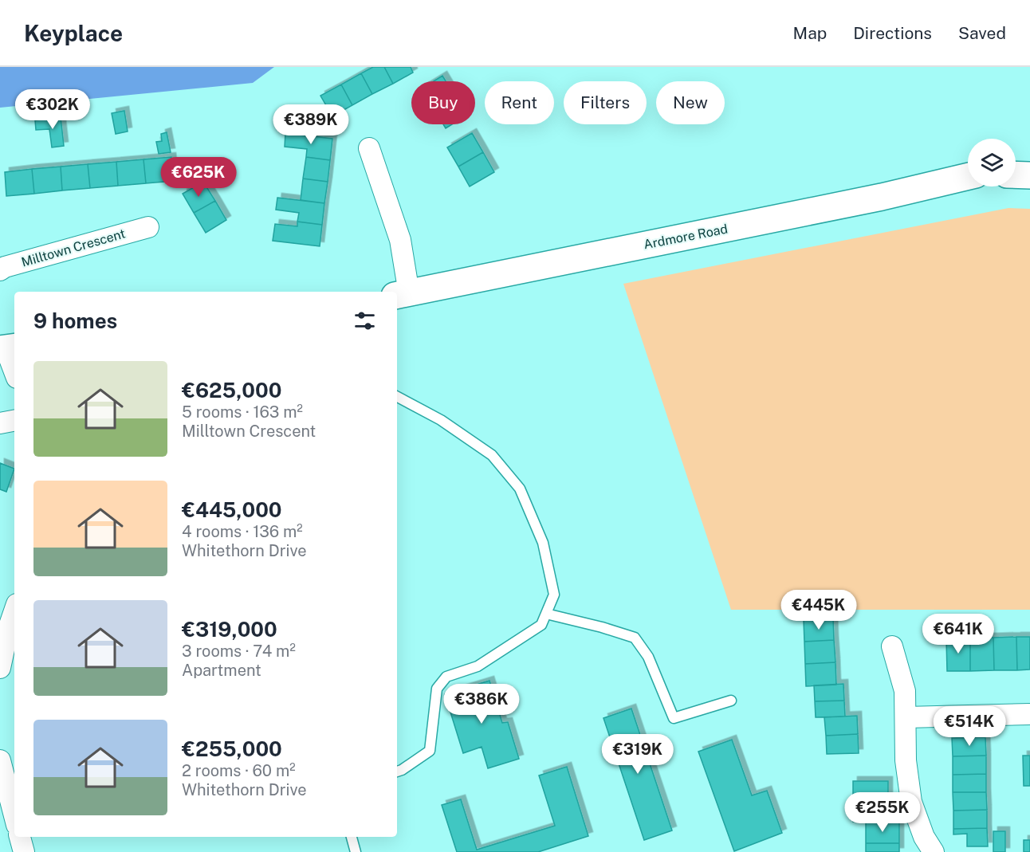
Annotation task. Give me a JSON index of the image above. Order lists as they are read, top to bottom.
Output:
{
  "streets": {
    "street": ["Ardmore Road", "Milltown Crescent"]
  },
  "page": {
    "header": "Keyplace",
    "nav": ["Map", "Directions", "Saved"],
    "chip": [
      "Buy",
      "Rent",
      "Filters",
      "New"
    ],
    "price": [
      "€302K",
      "€389K",
      "€625K",
      "€445K",
      "€641K",
      "€386K",
      "€514K",
      "€319K",
      "€255K"
    ],
    "heading": "9 homes",
    "list": [
      {
        "name": "€625,000",
        "note": "5 rooms · 163 m² · Milltown Crescent"
      },
      {
        "name": "€445,000",
        "note": "4 rooms · 136 m² · Whitethorn Drive"
      },
      {
        "name": "€319,000",
        "note": "3 rooms · 74 m² · Apartment"
      },
      {
        "name": "€255,000",
        "note": "2 rooms · 60 m² · Whitethorn Drive"
      }
    ]
  }
}
